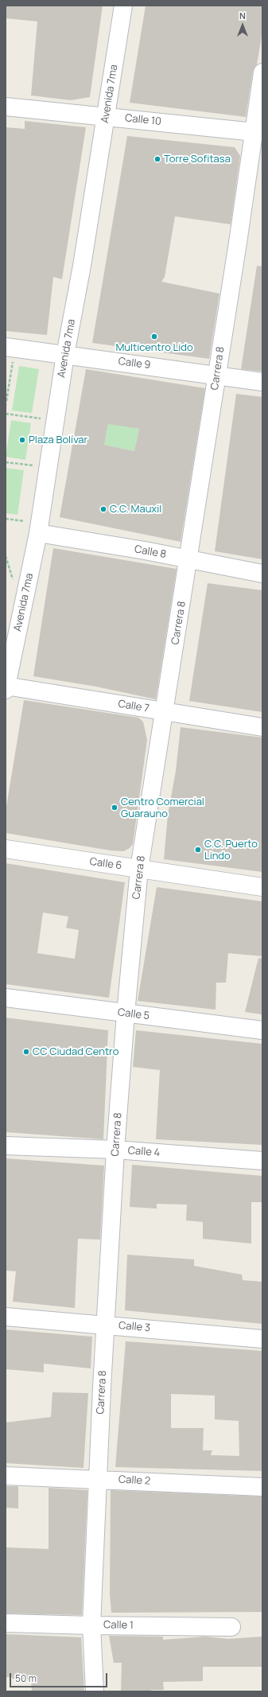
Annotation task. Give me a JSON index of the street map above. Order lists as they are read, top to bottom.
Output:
{
  "streets": {
    "street": [
      "Avenida 7ma",
      "Calle 10",
      "Calle 9",
      "Carrera 8",
      "Calle 8",
      "Calle 7",
      "Calle 6",
      "Calle 5",
      "Calle 4",
      "Calle 3",
      "Calle 2",
      "Calle 1"
    ]
  },
  "crossings": [
    ["Avenida 7ma", "Calle 10"],
    ["Avenida 7ma", "Calle 9"],
    ["Avenida 7ma", "Calle 8"],
    ["Avenida 7ma", "Calle 7"],
    ["Calle 10", "Carrera 8"],
    ["Calle 9", "Carrera 8"],
    ["Carrera 8", "Calle 8"],
    ["Carrera 8", "Calle 7"],
    ["Carrera 8", "Calle 6"],
    ["Carrera 8", "Calle 5"],
    ["Carrera 8", "Calle 4"],
    ["Carrera 8", "Calle 3"],
    ["Carrera 8", "Calle 2"],
    ["Carrera 8", "Calle 1"]
  ],
  "places": [
    "Torre Sofitasa",
    "Multicentro Lido",
    "Plaza Bolívar",
    "C.C. Mauxil",
    "Centro Comercial Guarauno",
    "C.C. Puerto Lindo",
    "CC Ciudad Centro"
  ],
  "scale_bar": "50 m",
  "north": "top"
}
